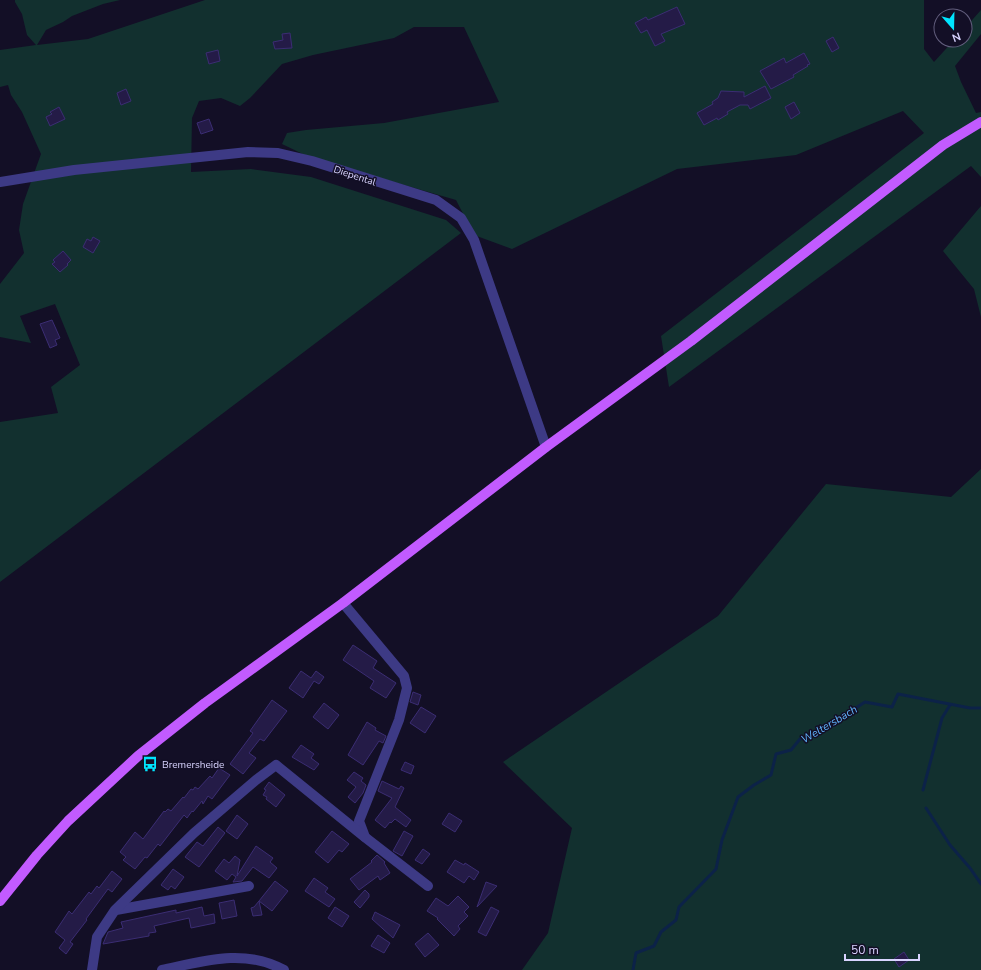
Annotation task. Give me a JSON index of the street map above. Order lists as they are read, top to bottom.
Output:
{
  "streets": {
    "street": ["Diepental"]
  },
  "water": ["Weltersbach"],
  "places": {
    "bus stop": ["Bremersheide"]
  },
  "scale_bar": "50 m",
  "north": "bottom"
}
